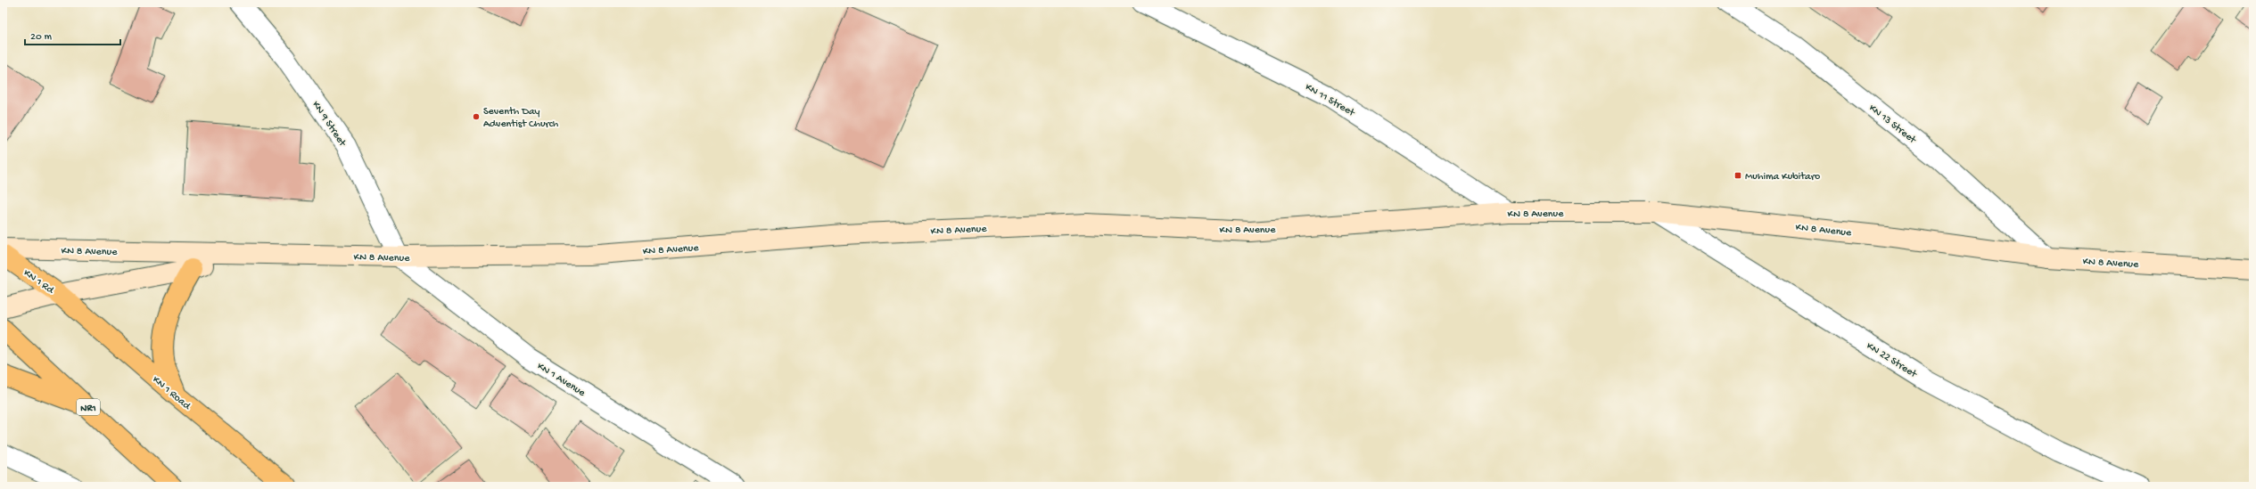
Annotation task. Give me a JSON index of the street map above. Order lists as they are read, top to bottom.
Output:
{
  "streets": {
    "highway": ["KN 1 Rd", "KN 1 Road", "NR1"],
    "main road": ["KN 8 Avenue"],
    "street": [
      "KN 11 Street",
      "KN 9 Street",
      "KN 13 Street",
      "KN 22 Street",
      "KN 1 Avenue"
    ]
  },
  "crossings": [
    ["KN 11 Street", "KN 8 Avenue"],
    ["KN 9 Street", "KN 8 Avenue"],
    ["KN 9 Street", "KN 1 Avenue"],
    ["KN 13 Street", "KN 8 Avenue"],
    ["KN 8 Avenue", "KN 1 Rd"],
    ["KN 8 Avenue", "KN 22 Street"],
    ["KN 8 Avenue", "KN 1 Avenue"],
    ["KN 8 Avenue", "KN 1 Road"],
    ["KN 1 Rd", "KN 1 Road"]
  ],
  "places": {
    "other": ["Seventh Day Adventist Church"],
    "transit": ["Muhima Kubitaro"]
  },
  "scale_bar": "20 m"
}
